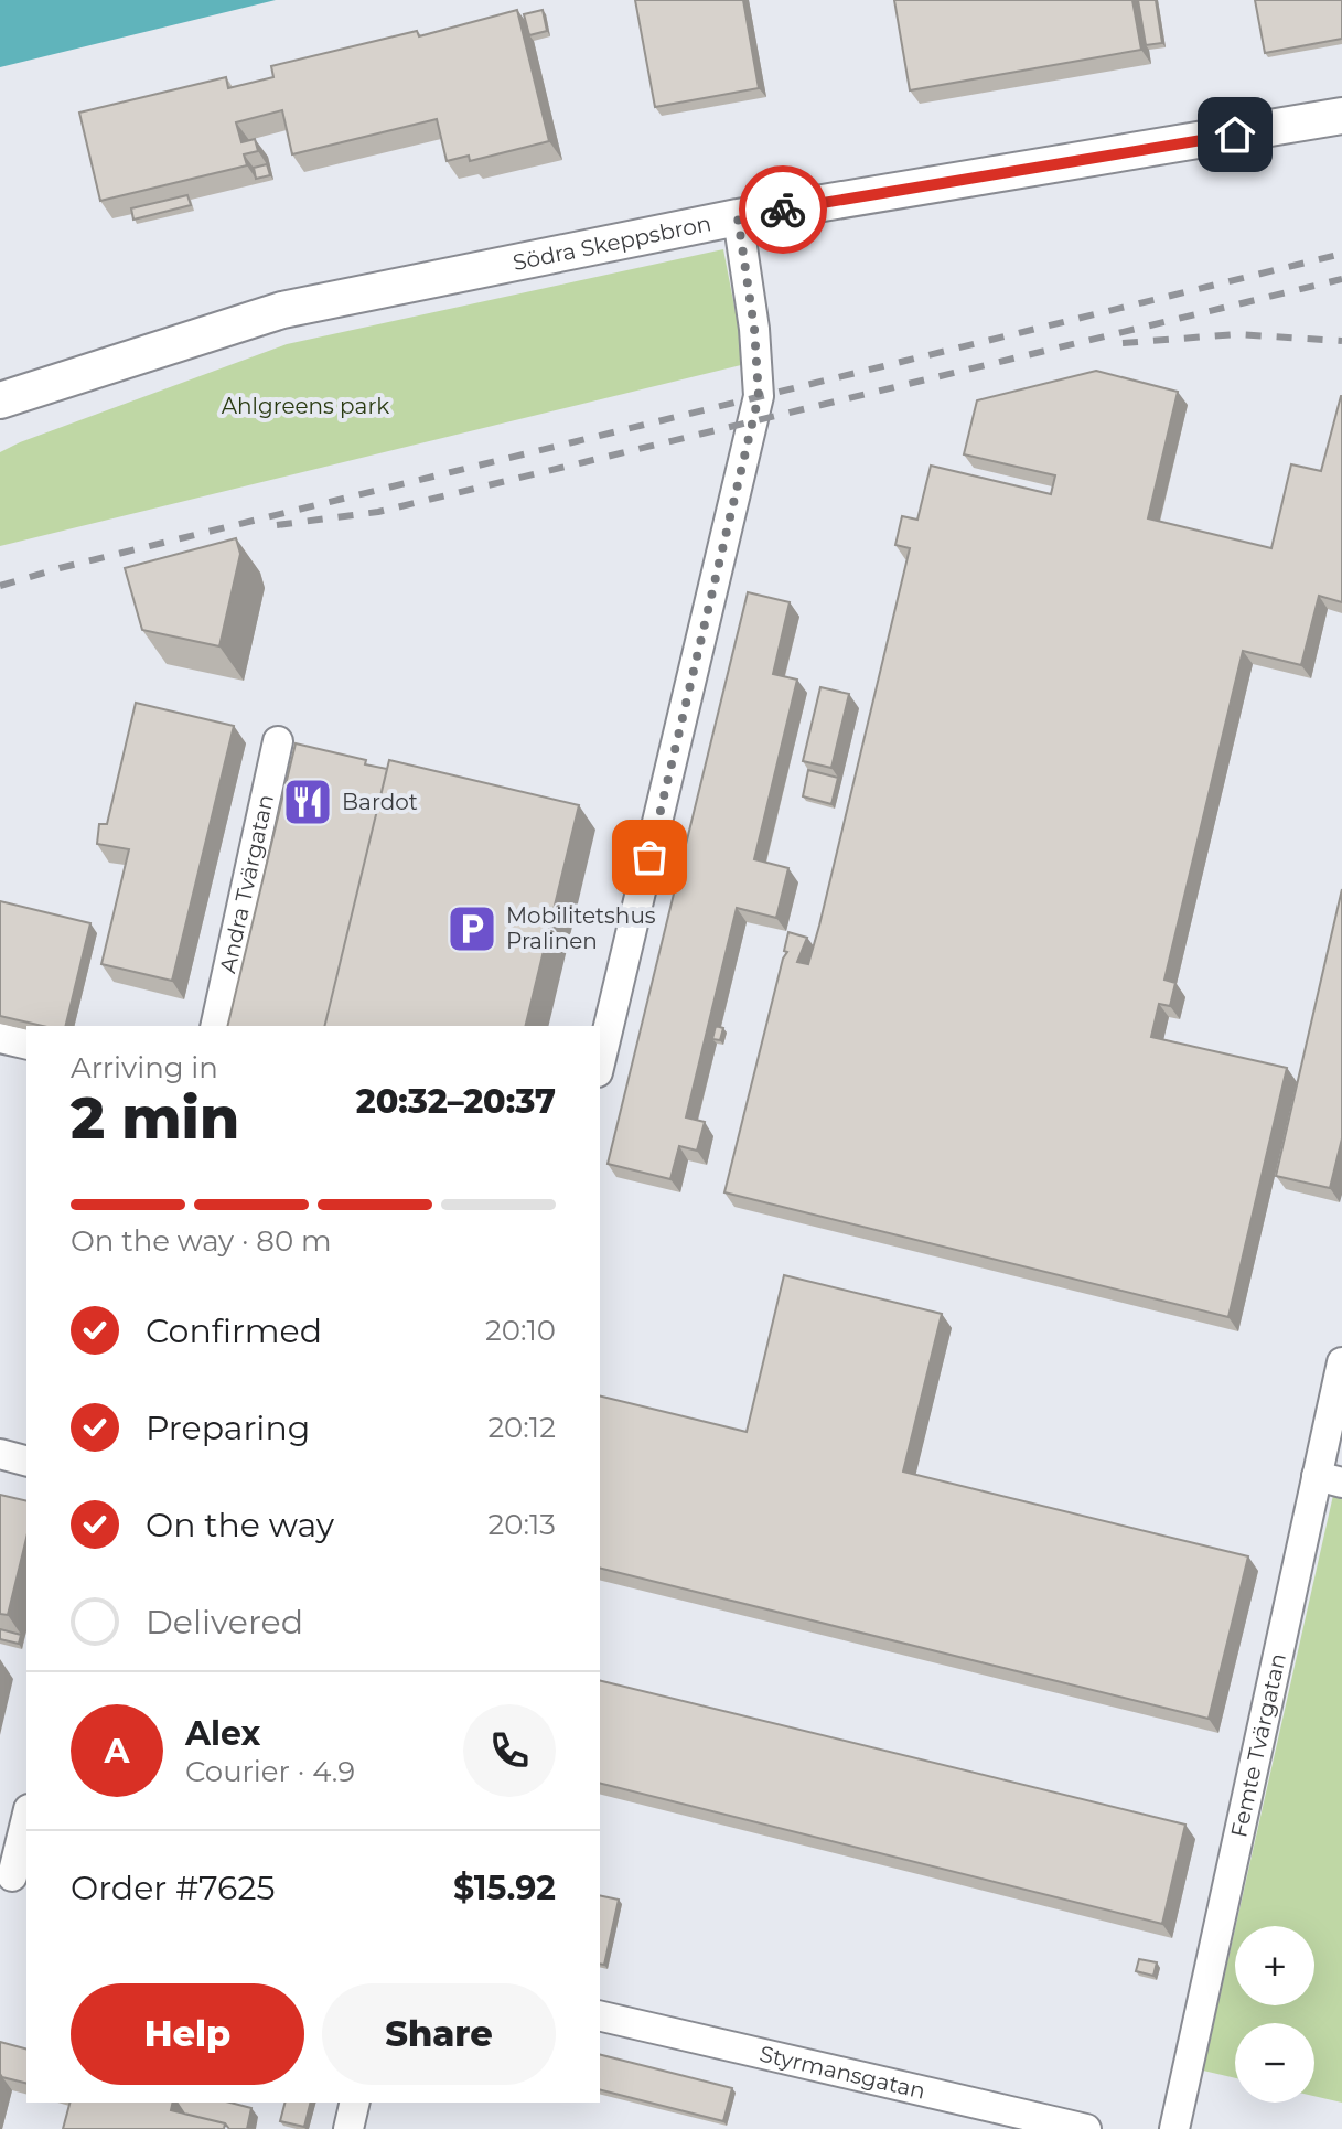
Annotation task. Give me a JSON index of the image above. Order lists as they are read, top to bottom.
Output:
{
  "streets": {
    "street": [
      "Södra Skeppsbron",
      "Andra Tvärgatan",
      "Femte Tvärgatan",
      "Styrmansgatan"
    ]
  },
  "parks": ["Ahlgreens park"],
  "places": {
    "restaurant": ["Bardot"],
    "parking": ["Mobilitetshus Pralinen"]
  },
  "page": {
    "heading": ["2 min", "Arriving in", "20:32–20:37"],
    "panel": [
      "Alex",
      "Courier · 4.9",
      "Order #7625",
      "$15.92"
    ],
    "bar": "On the way · 80 m",
    "list": [
      ["Confirmed", "20:10"],
      ["Preparing", "20:12"],
      ["On the way", "20:13"],
      "Delivered"
    ],
    "round": "A",
    "map_buttons": ["+", "−"],
    "buttons": ["Help", "Share"]
  }
}
